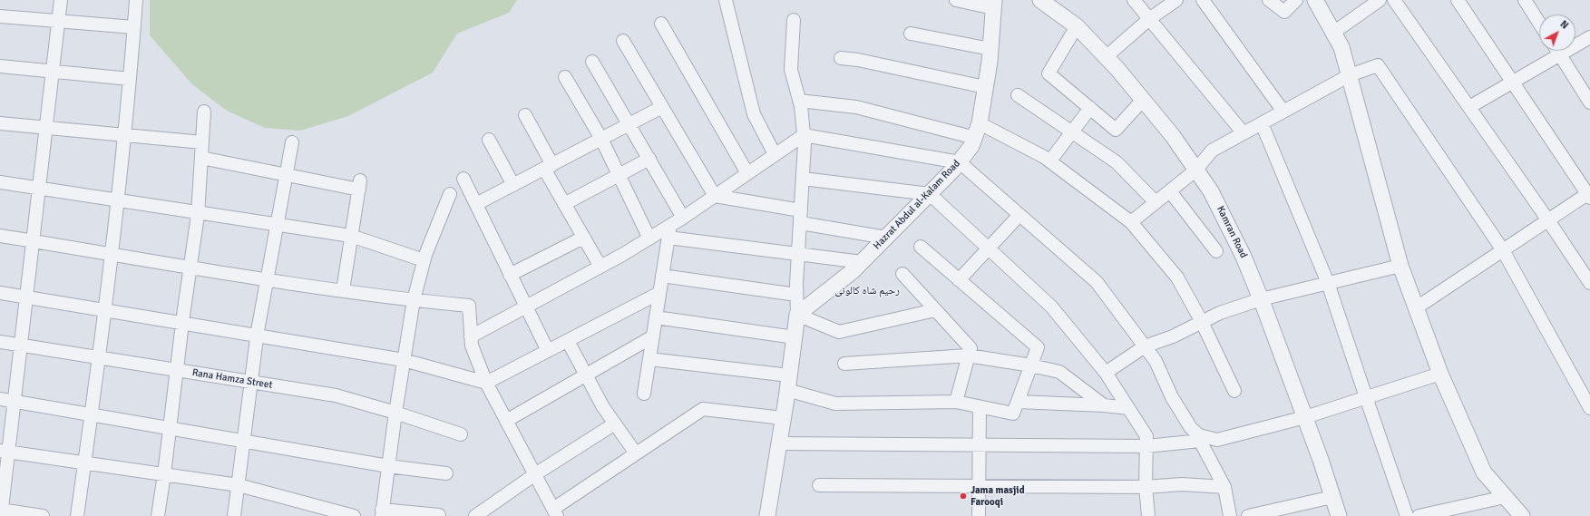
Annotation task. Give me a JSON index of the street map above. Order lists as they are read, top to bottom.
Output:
{
  "streets": {
    "street": ["Hazrat Abdul al-Kalam Road", "Kamran Road", "Rana Hamza Street"]
  },
  "districts": ["رحیم شاہ کالونی"],
  "places": ["Jama masjid Farooqi"],
  "north": "top right"
}
